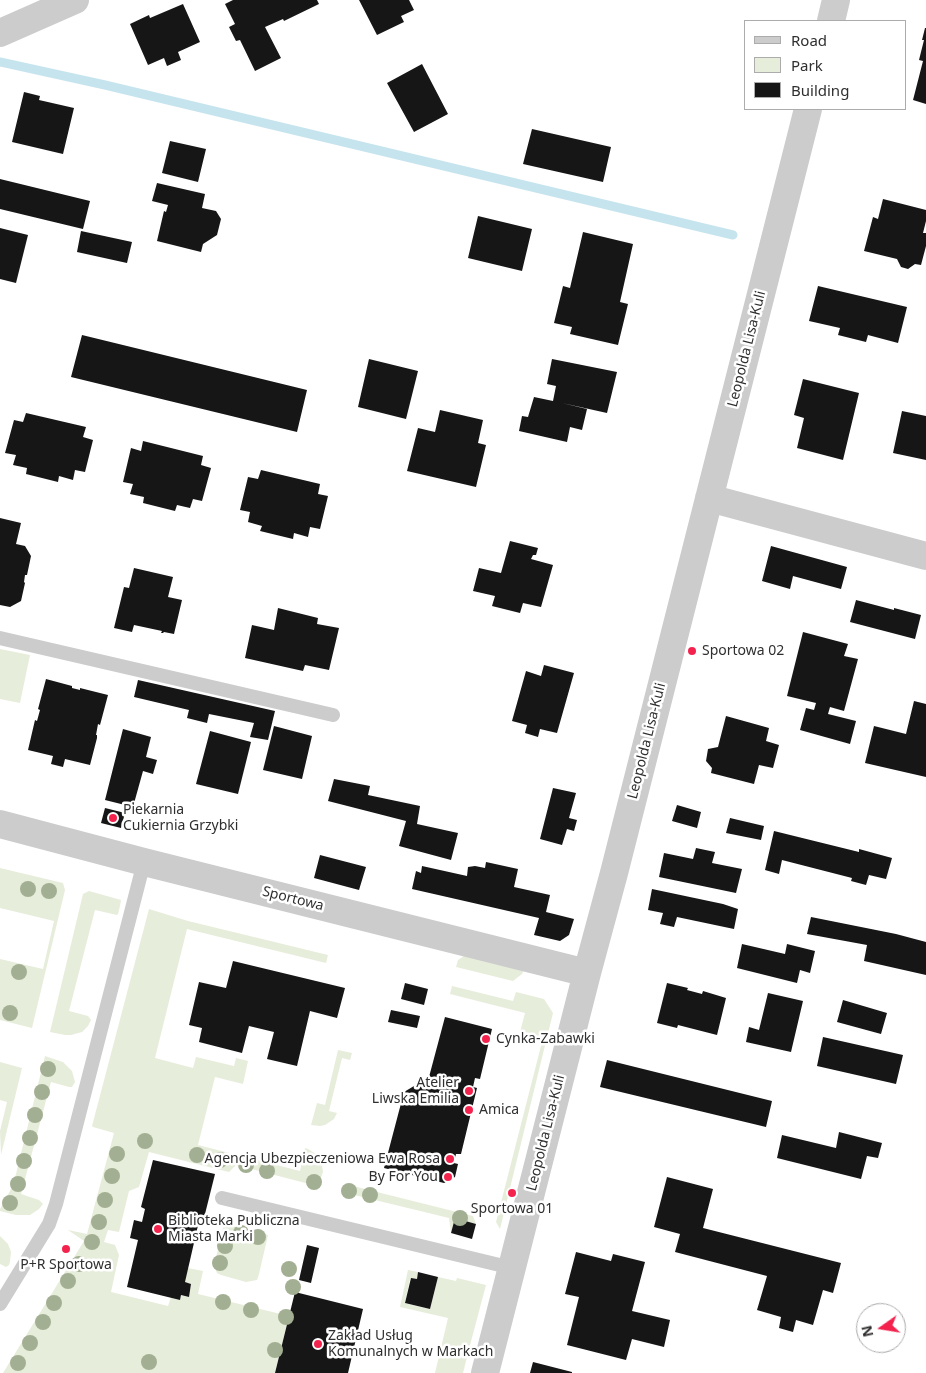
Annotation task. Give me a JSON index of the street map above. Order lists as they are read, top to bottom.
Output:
{
  "streets": {
    "street": ["Leopolda Lisa-Kuli", "Sportowa"]
  },
  "crossings": [
    ["Leopolda Lisa-Kuli", "Sportowa"]
  ],
  "places": [
    "Sportowa 02",
    "Piekarnia Cukiernia Grzybki",
    "Cynka-Zabawki",
    "Atelier Liwska Emilia",
    "Amica",
    "Agencja Ubezpieczeniowa Ewa Rosa",
    "By For You",
    "Sportowa 01",
    "Biblioteka Publiczna Miasta Marki",
    "P+R Sportowa",
    "Zakład Usług Komunalnych w Markach"
  ],
  "legend": ["Road", "Park", "Building"],
  "north": "left"
}
